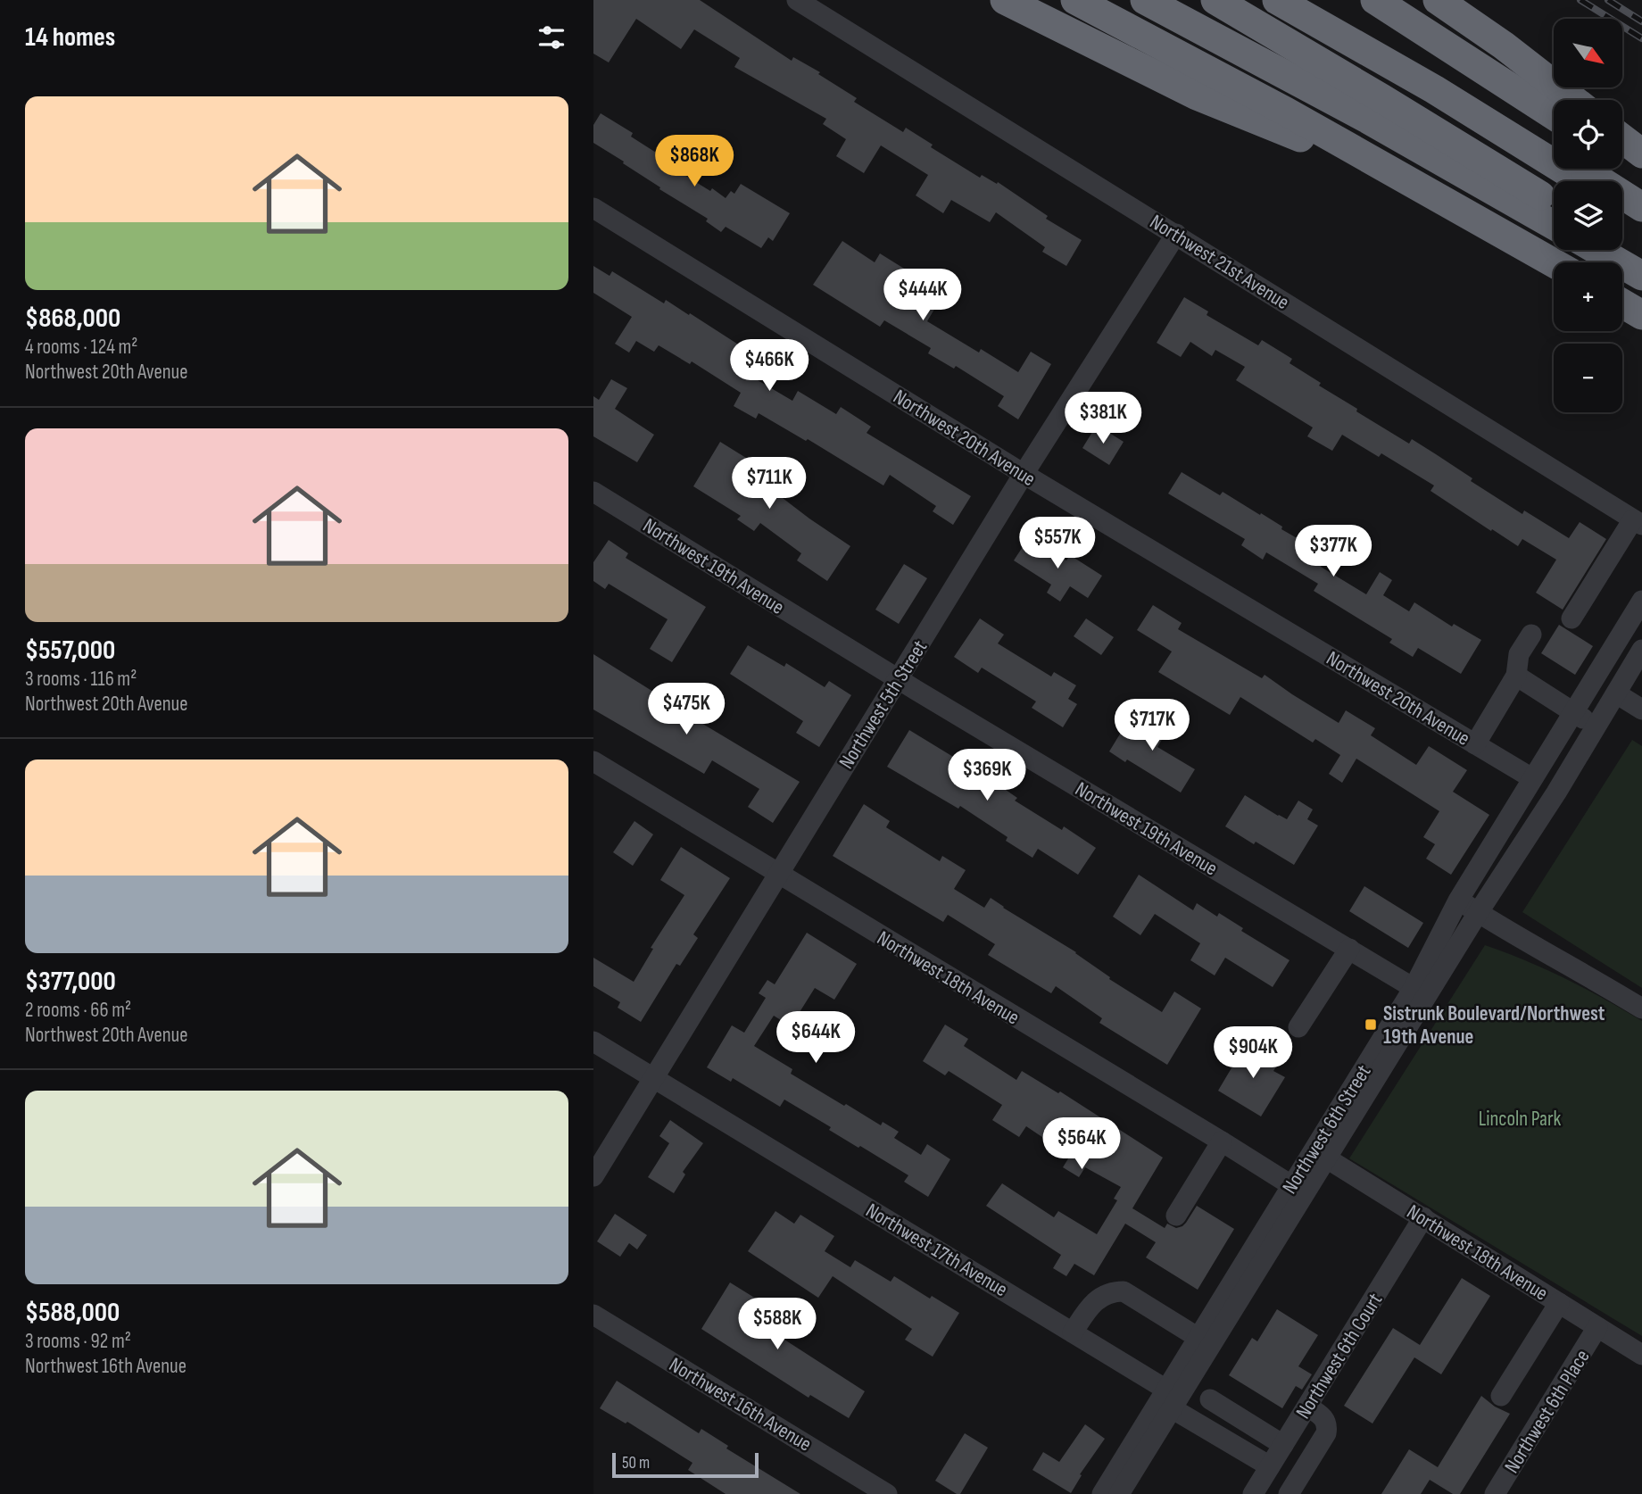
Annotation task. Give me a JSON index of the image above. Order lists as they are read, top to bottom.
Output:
{
  "streets": {
    "street": [
      "Northwest 21st Avenue",
      "Northwest 20th Avenue",
      "Northwest 19th Avenue",
      "Northwest 5th Street",
      "Northwest 18th Avenue",
      "Northwest 6th Street",
      "Northwest 17th Avenue",
      "Northwest 6th Court",
      "Northwest 16th Avenue",
      "Northwest 6th Place"
    ]
  },
  "crossings": [
    ["Northwest 21st Avenue", "Northwest 5th Street"],
    ["Northwest 20th Avenue", "Northwest 5th Street"],
    ["Northwest 20th Avenue", "Northwest 6th Street"],
    ["Northwest 19th Avenue", "Northwest 5th Street"],
    ["Northwest 19th Avenue", "Northwest 6th Street"],
    ["Northwest 5th Street", "Northwest 18th Avenue"],
    ["Northwest 5th Street", "Northwest 17th Avenue"],
    ["Northwest 18th Avenue", "Northwest 6th Street"],
    ["Northwest 18th Avenue", "Northwest 6th Court"],
    ["Northwest 18th Avenue", "Northwest 6th Place"],
    ["Northwest 6th Street", "Northwest 17th Avenue"],
    ["Northwest 17th Avenue", "Northwest 6th Court"]
  ],
  "parks": ["Lincoln Park"],
  "places": {
    "transit": ["Sistrunk Boulevard/Northwest 19th Avenue"]
  },
  "scale_bar": "50 m",
  "north": "bottom right",
  "page": {
    "heading": "14 homes",
    "map_buttons": ["+", "−"],
    "list": [
      {
        "name": "$868,000",
        "note": "4 rooms · 124 m² · Northwest 20th Avenue"
      },
      {
        "name": "$557,000",
        "note": "3 rooms · 116 m² · Northwest 20th Avenue"
      },
      {
        "name": "$377,000",
        "note": "2 rooms · 66 m² · Northwest 20th Avenue"
      },
      {
        "name": "$588,000",
        "note": "3 rooms · 92 m² · Northwest 16th Avenue"
      }
    ],
    "price": [
      "$868K",
      "$444K",
      "$466K",
      "$381K",
      "$711K",
      "$557K",
      "$377K",
      "$475K",
      "$717K",
      "$369K",
      "$644K",
      "$904K",
      "$564K",
      "$588K"
    ],
    "scale": "50 m"
  }
}
